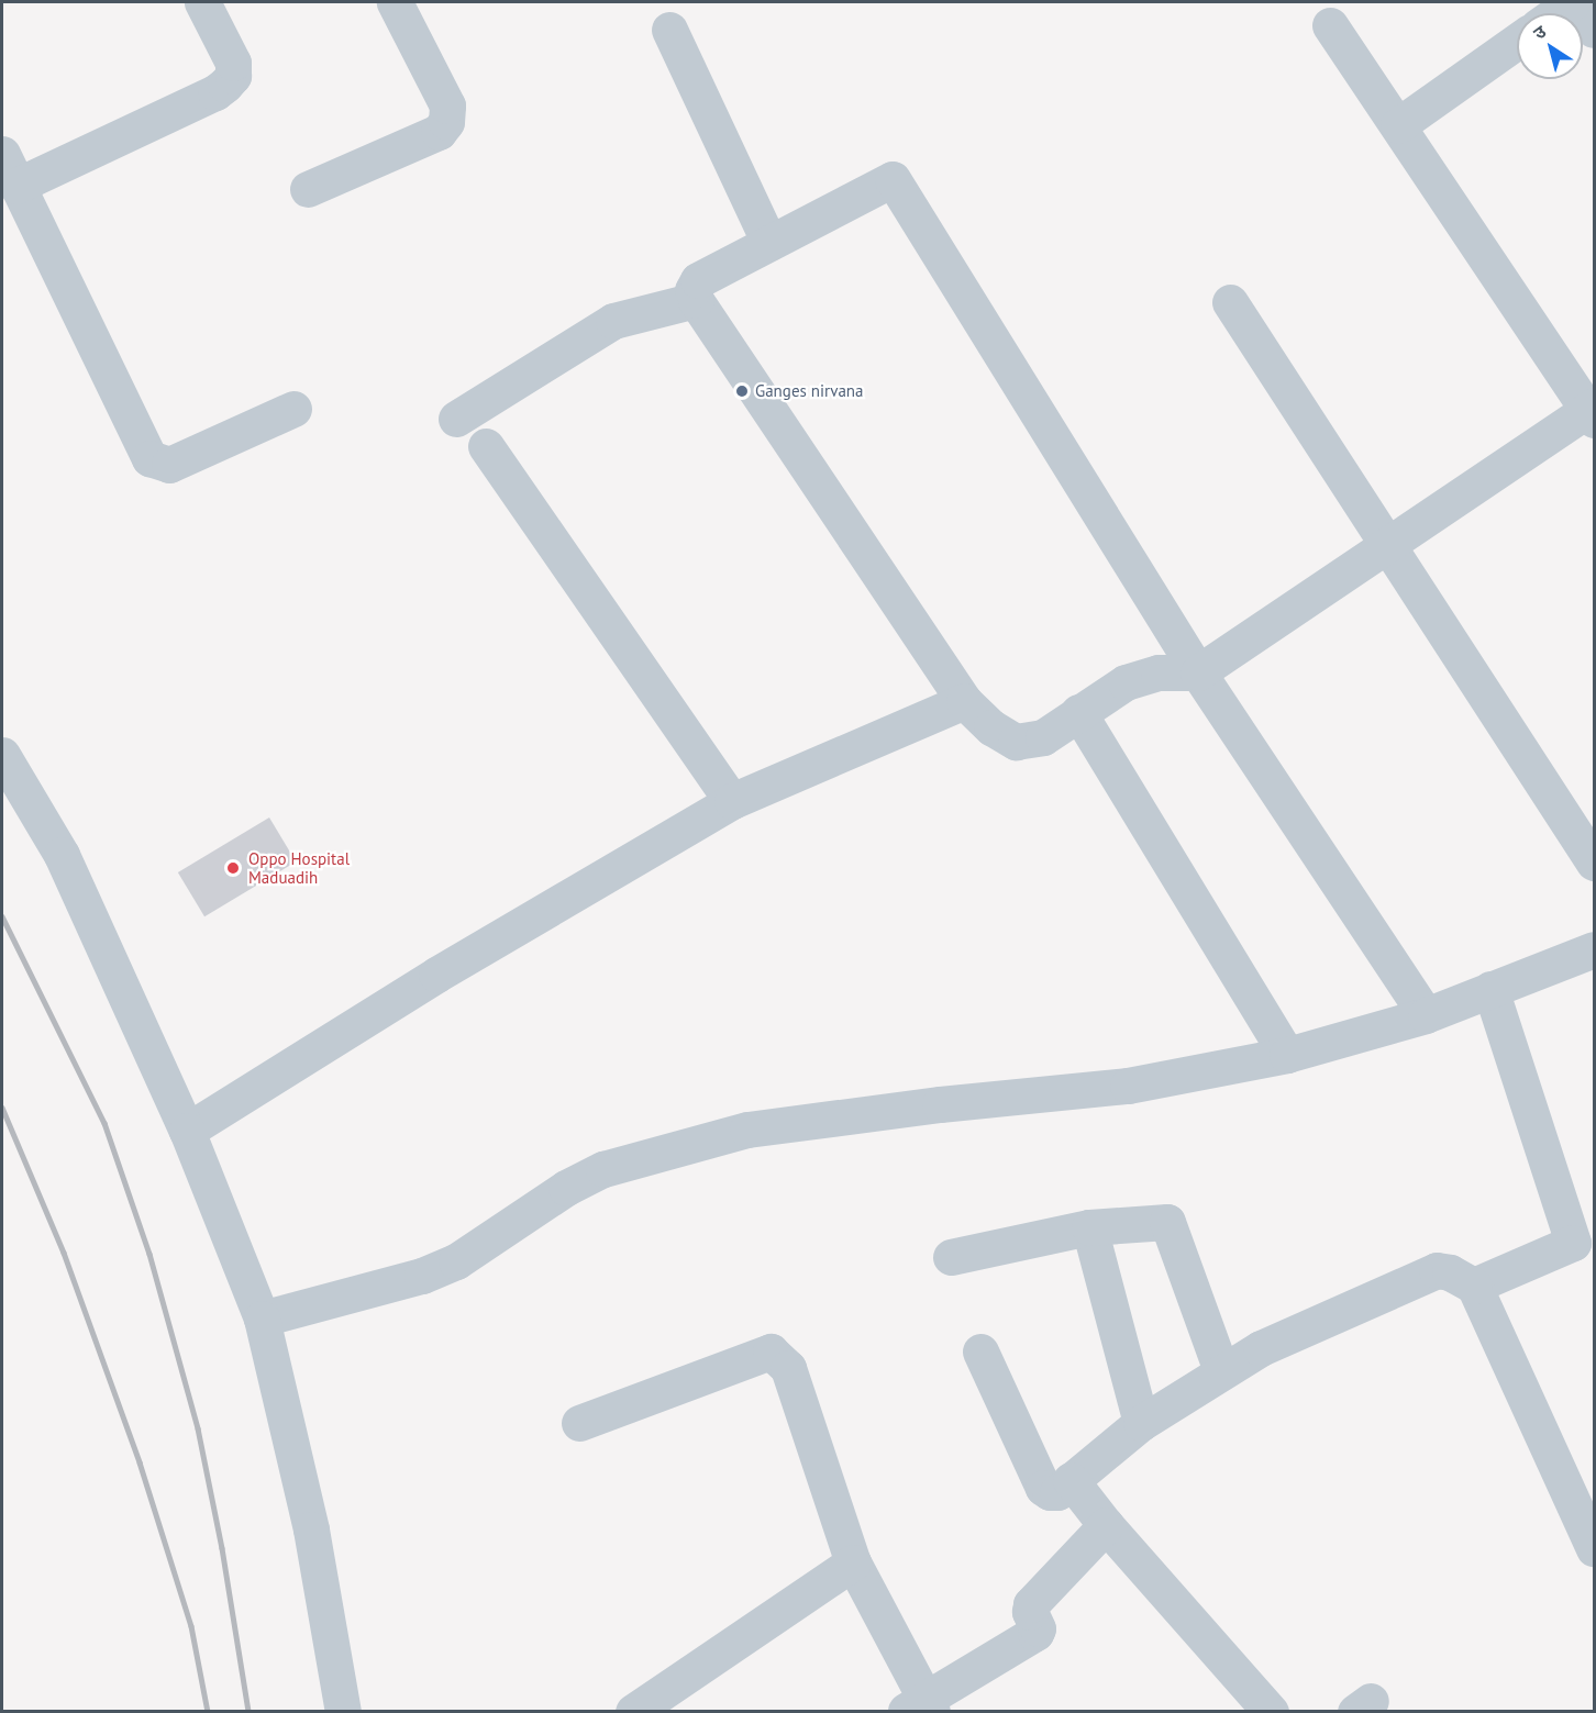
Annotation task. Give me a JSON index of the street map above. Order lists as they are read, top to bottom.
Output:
{
  "places": ["Ganges nirvana", "Oppo Hospital Maduadih"],
  "north": "top left"
}
